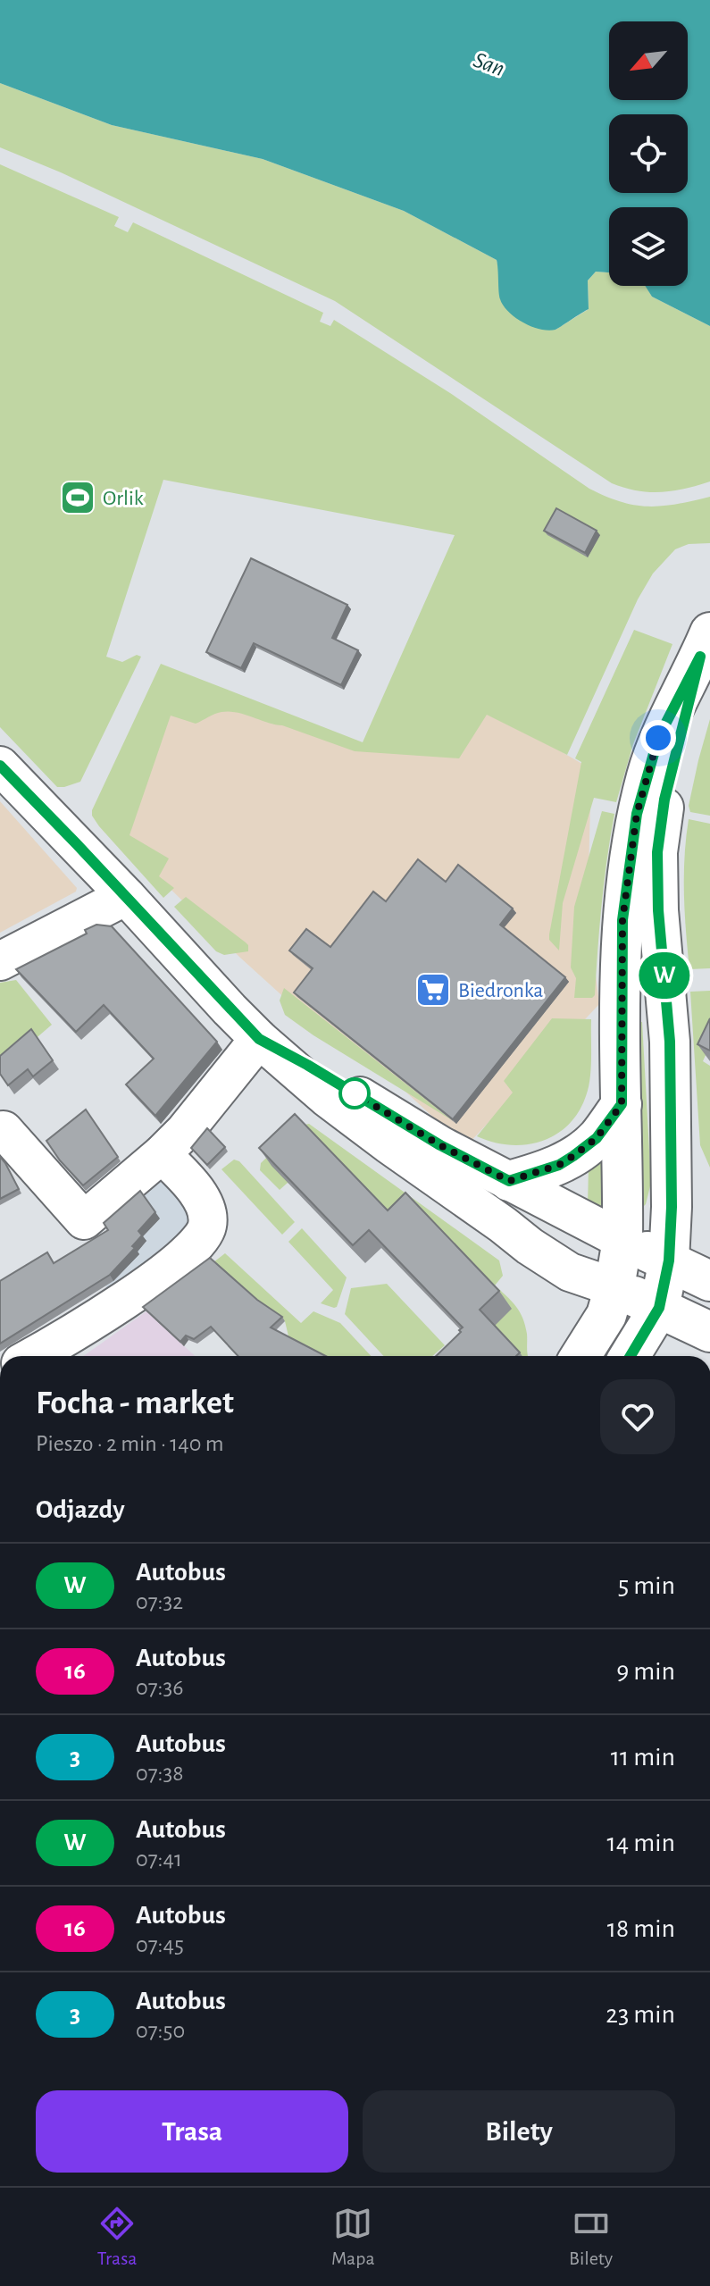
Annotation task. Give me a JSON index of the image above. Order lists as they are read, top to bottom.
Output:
{
  "water": ["San"],
  "places": {
    "sports": ["Orlik"],
    "supermarket": ["Biedronka"]
  },
  "lines": ["bus line W"],
  "north": "bottom left",
  "page": {
    "on_map": "W",
    "heading": [
      ["Focha - market", "Pieszo · 2 min · 140 m"],
      "Odjazdy"
    ],
    "list": [
      {
        "mark": "W",
        "name": "Autobus",
        "note": "07:32",
        "value": "5 min"
      },
      {
        "mark": "16",
        "name": "Autobus",
        "note": "07:36",
        "value": "9 min"
      },
      {
        "mark": "3",
        "name": "Autobus",
        "note": "07:38",
        "value": "11 min"
      },
      {
        "mark": "W",
        "name": "Autobus",
        "note": "07:41",
        "value": "14 min"
      },
      {
        "mark": "16",
        "name": "Autobus",
        "note": "07:45",
        "value": "18 min"
      },
      {
        "mark": "3",
        "name": "Autobus",
        "note": "07:50",
        "value": "23 min"
      }
    ],
    "buttons": ["Trasa", "Bilety"],
    "tabs": ["Trasa", "Mapa", "Bilety"]
  }
}
